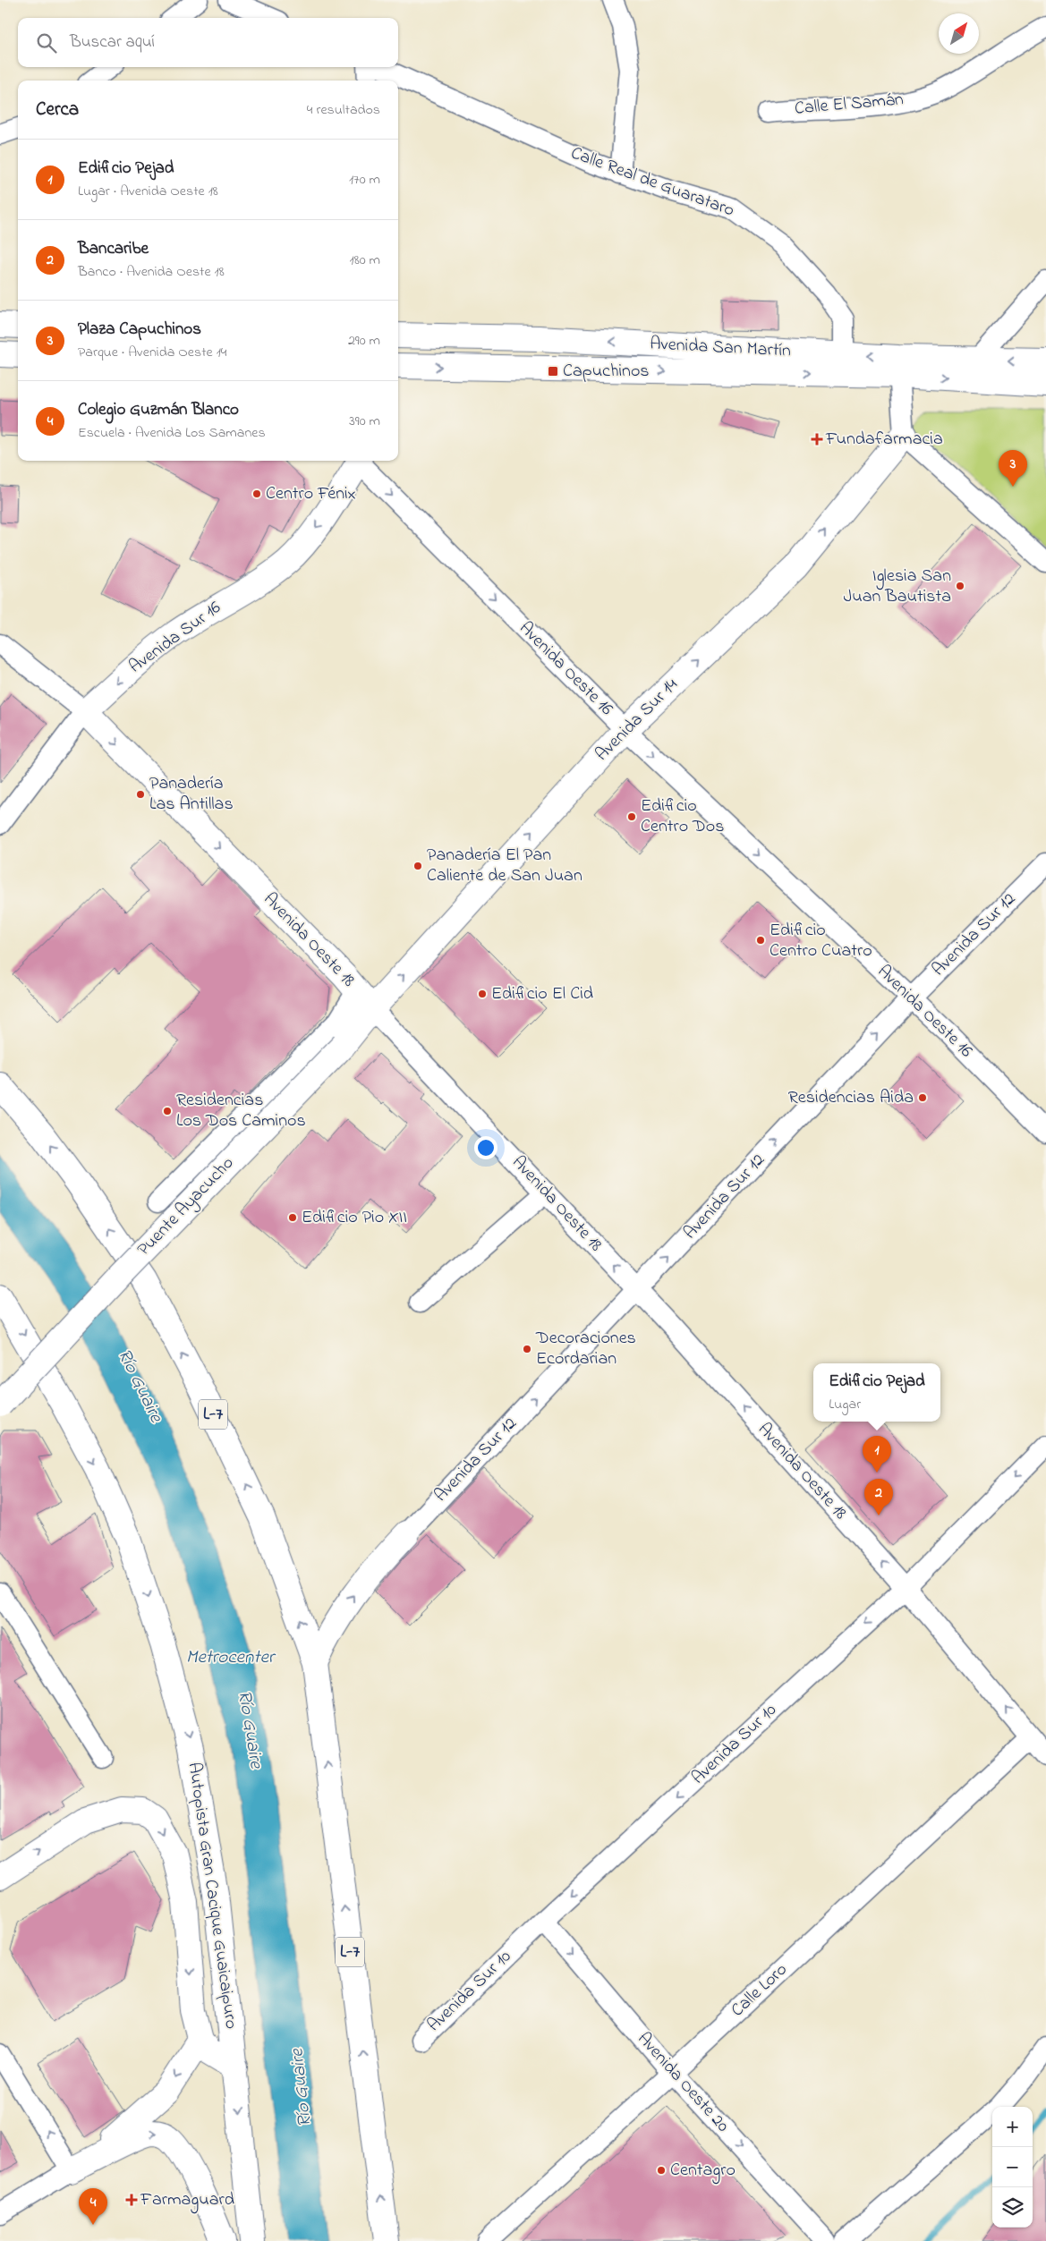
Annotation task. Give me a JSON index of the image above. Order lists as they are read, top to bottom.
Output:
{
  "streets": {
    "main road": [
      "Avenida San Martín",
      "Avenida Sur 16",
      "Avenida Sur 14",
      "Avenida Oeste 18",
      "Puente Ayacucho",
      "L-7",
      "Autopista Gran Cacique Guaicaipuro"
    ],
    "street": [
      "Calle El Samán",
      "Calle Real de Guarataro",
      "Avenida Oeste 16",
      "Avenida Sur 12",
      "Avenida Sur 10",
      "Calle Loro",
      "Avenida Oeste 20"
    ]
  },
  "crossings": [
    ["Calle Real de Guarataro", "Avenida San Martín"],
    ["Avenida Sur 16", "Avenida Oeste 18"],
    ["Avenida Oeste 16", "Avenida Sur 14"],
    ["Avenida Oeste 16", "Avenida Sur 12"],
    ["Avenida Sur 14", "Avenida Oeste 18"],
    ["Avenida Sur 14", "Puente Ayacucho"],
    ["Avenida Sur 12", "Avenida Oeste 18"],
    ["Avenida Oeste 18", "Puente Ayacucho"],
    ["Avenida Oeste 18", "Avenida Sur 10"],
    ["Avenida Oeste 18", "Calle Loro"],
    ["Avenida Sur 10", "Avenida Oeste 20"],
    ["Calle Loro", "Avenida Oeste 20"]
  ],
  "one_way": [
    "Avenida Sur 16",
    "Avenida Oeste 16",
    "Avenida Sur 14",
    "Avenida Sur 12",
    "Avenida Sur 10",
    "Avenida Oeste 20"
  ],
  "water": ["Río Guaire", "Metrocenter"],
  "places": {
    "transit": ["Capuchinos"],
    "health": ["Fundafarmacia", "Farmaguard"],
    "other": [
      "Centro Fénix",
      "Iglesia San Juan Bautista",
      "Panadería Las Antillas",
      "Edificio Centro Dos",
      "Panadería El Pan Caliente de San Juan",
      "Edificio Centro Cuatro",
      "Edificio El Cid",
      "Residencias Aida",
      "Residencias Los Dos Caminos",
      "Edificio Pio XII",
      "Decoraciones Ecordarian",
      "Centagro"
    ]
  },
  "north": "top right",
  "page": {
    "search": "Buscar aquí",
    "heading": ["Cerca", "4 resultados"],
    "list": [
      {
        "mark": "1",
        "name": "Edificio Pejad",
        "note": "Lugar · Avenida Oeste 18",
        "value": "170 m"
      },
      {
        "mark": "2",
        "name": "Bancaribe",
        "note": "Banco · Avenida Oeste 18",
        "value": "180 m"
      },
      {
        "mark": "3",
        "name": "Plaza Capuchinos",
        "note": "Parque · Avenida Oeste 14",
        "value": "290 m"
      },
      {
        "mark": "4",
        "name": "Colegio Guzmán Blanco",
        "note": "Escuela · Avenida Los Samanes",
        "value": "390 m"
      }
    ],
    "pins": [
      "3",
      "1",
      "2",
      "4"
    ],
    "popup": ["Edificio Pejad", "Lugar"],
    "map_buttons": ["+", "−"]
  }
}
